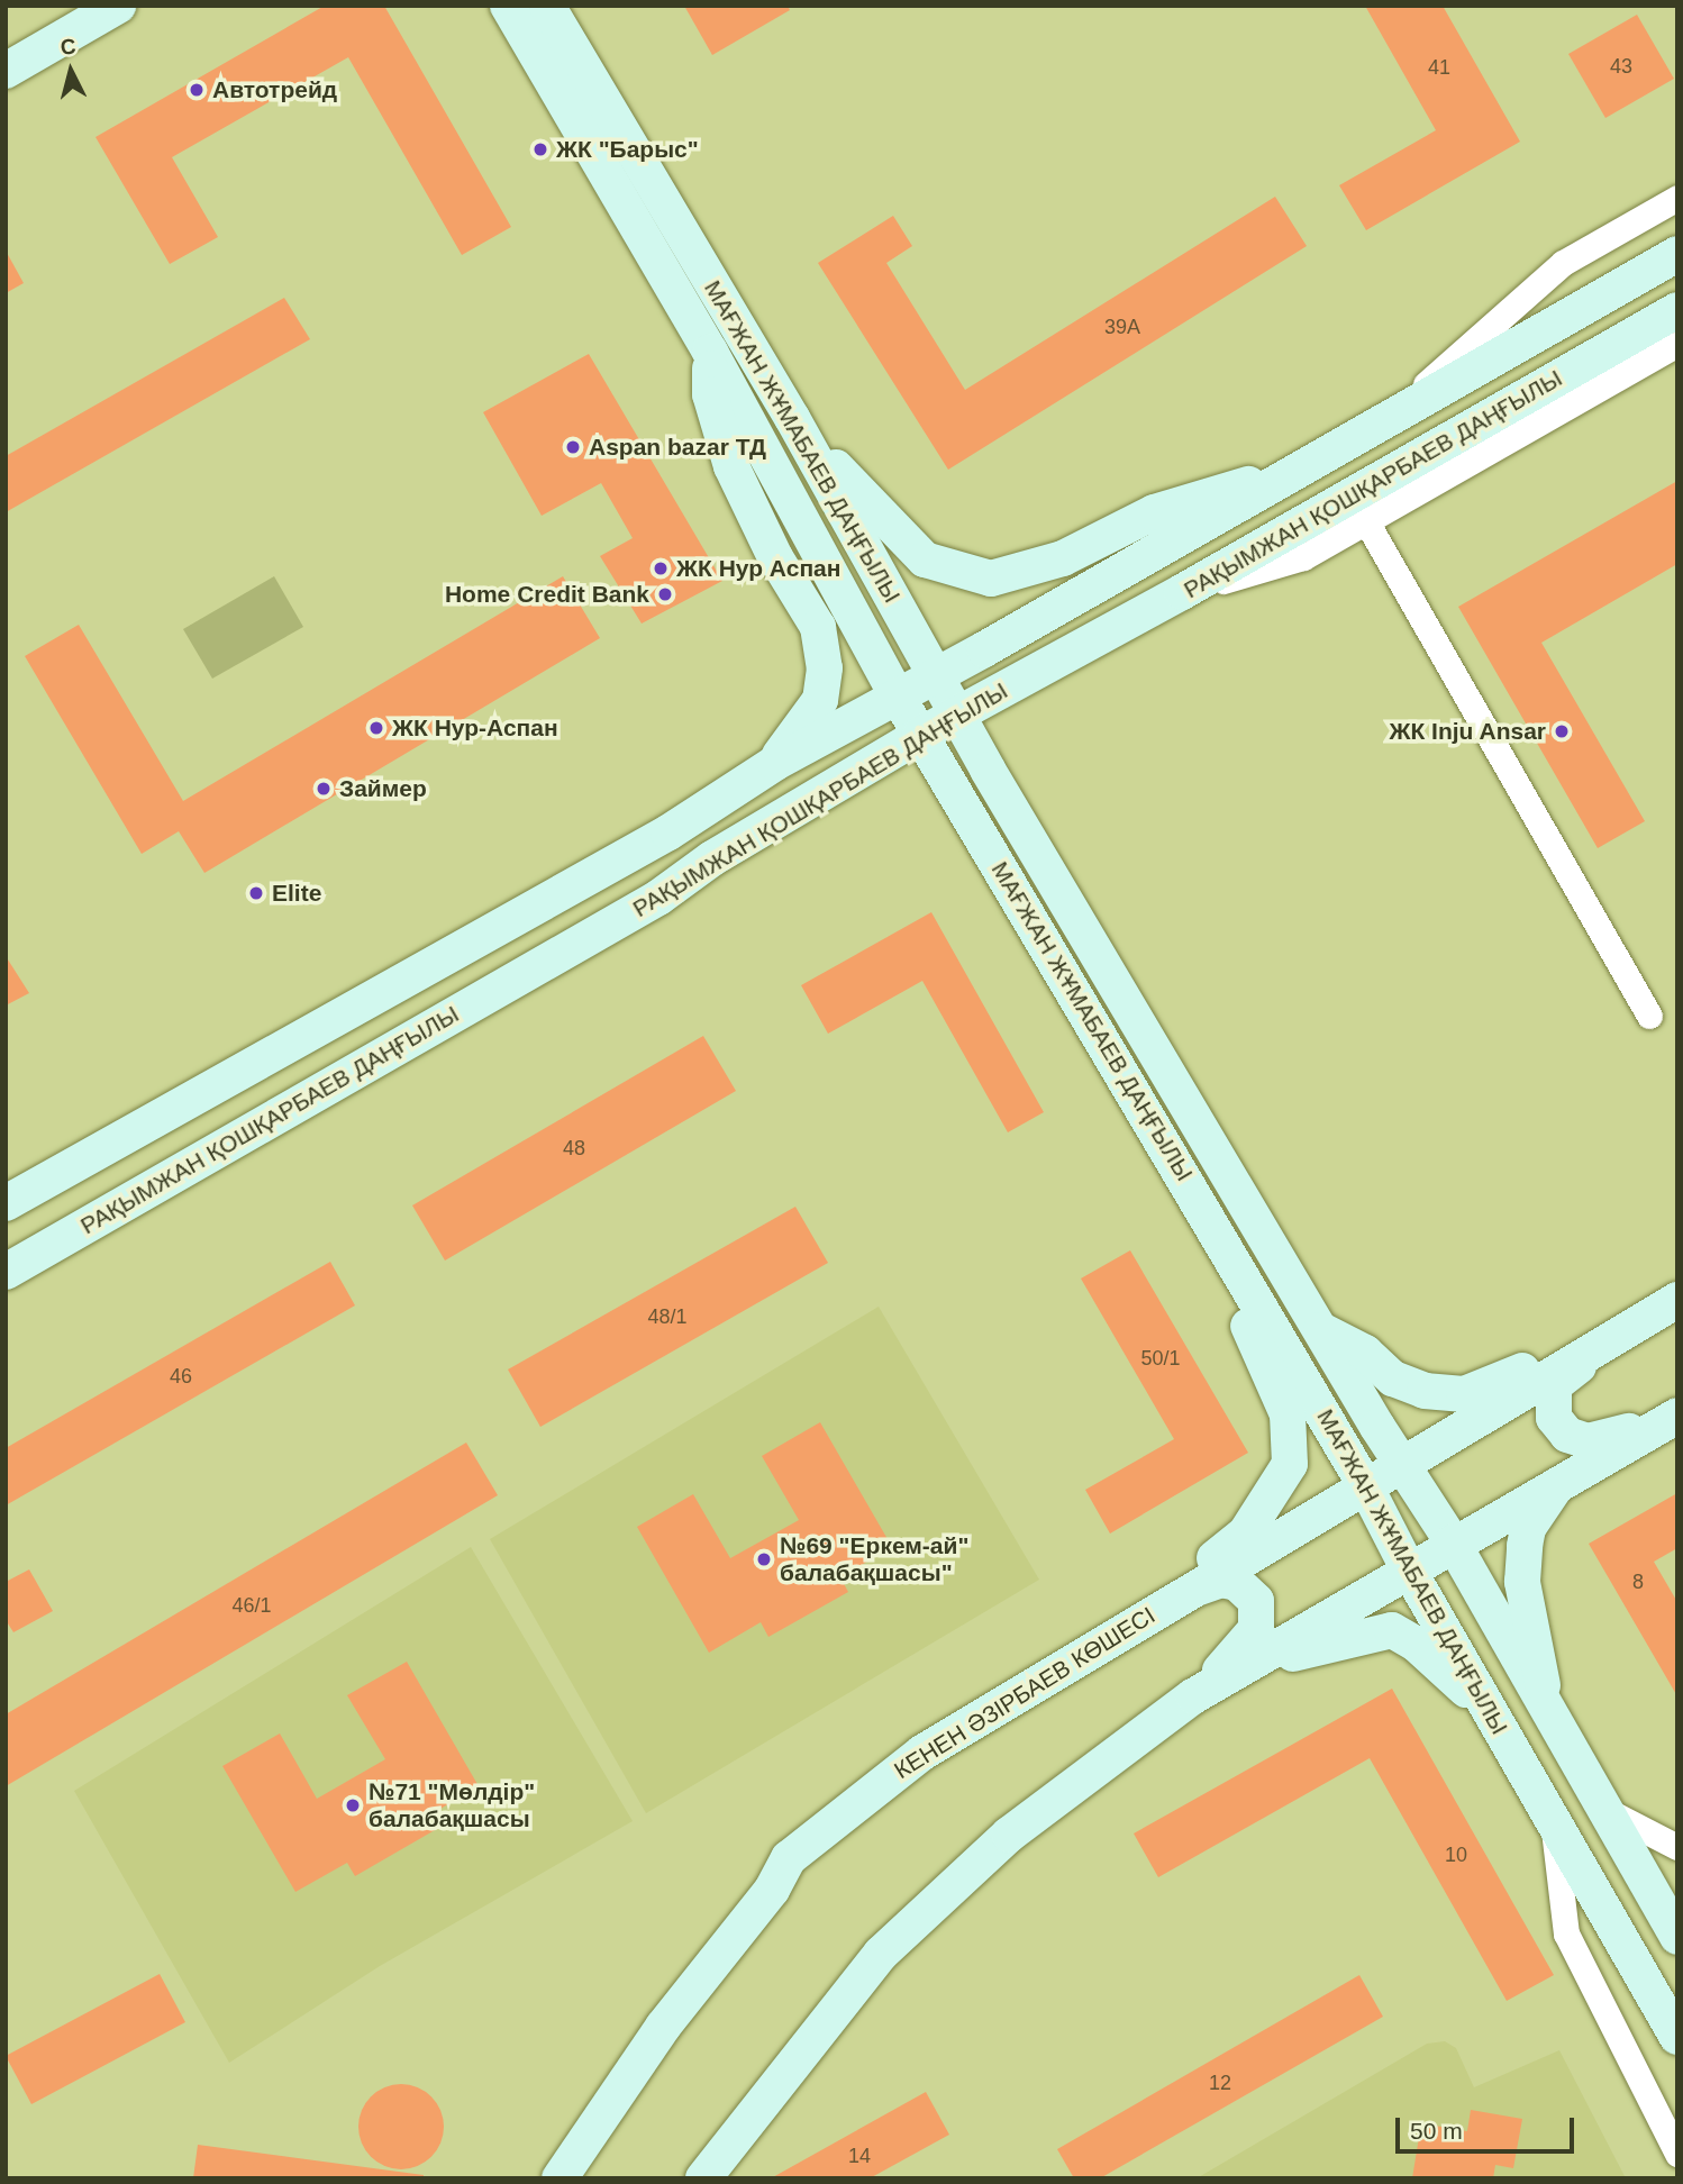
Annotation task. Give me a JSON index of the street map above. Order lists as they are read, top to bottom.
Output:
{
  "streets": {
    "main road": ["МАҒЖАН ЖҰМАБАЕВ ДАҢҒЫЛЫ", "РАҚЫМЖАН ҚОШҚАРБАЕВ ДАҢҒЫЛЫ", "КЕНЕН ӘЗІРБАЕВ КӨШЕСІ"]
  },
  "crossings": [
    ["МАҒЖАН ЖҰМАБАЕВ ДАҢҒЫЛЫ", "РАҚЫМЖАН ҚОШҚАРБАЕВ ДАҢҒЫЛЫ"],
    ["МАҒЖАН ЖҰМАБАЕВ ДАҢҒЫЛЫ", "КЕНЕН ӘЗІРБАЕВ КӨШЕСІ"]
  ],
  "places": [
    "Автотрейд",
    "ЖК \"Барыс\"",
    "Aspan bazar ТД",
    "ЖК Нур Аспан",
    "Home Credit Bank",
    "ЖК Нур-Аспан",
    "ЖК Inju Ansar",
    "Займер",
    "Elite",
    "№69 \"Еркем-ай\" балабақшасы\"",
    "№71 \"Мөлдір\" балабақшасы"
  ],
  "house_numbers": [
    "43",
    "41",
    "39A",
    "48",
    "48/1",
    "50/1",
    "46",
    "8",
    "46/1",
    "10",
    "12",
    "14"
  ],
  "scale_bar": "50 m",
  "north": "top"
}
